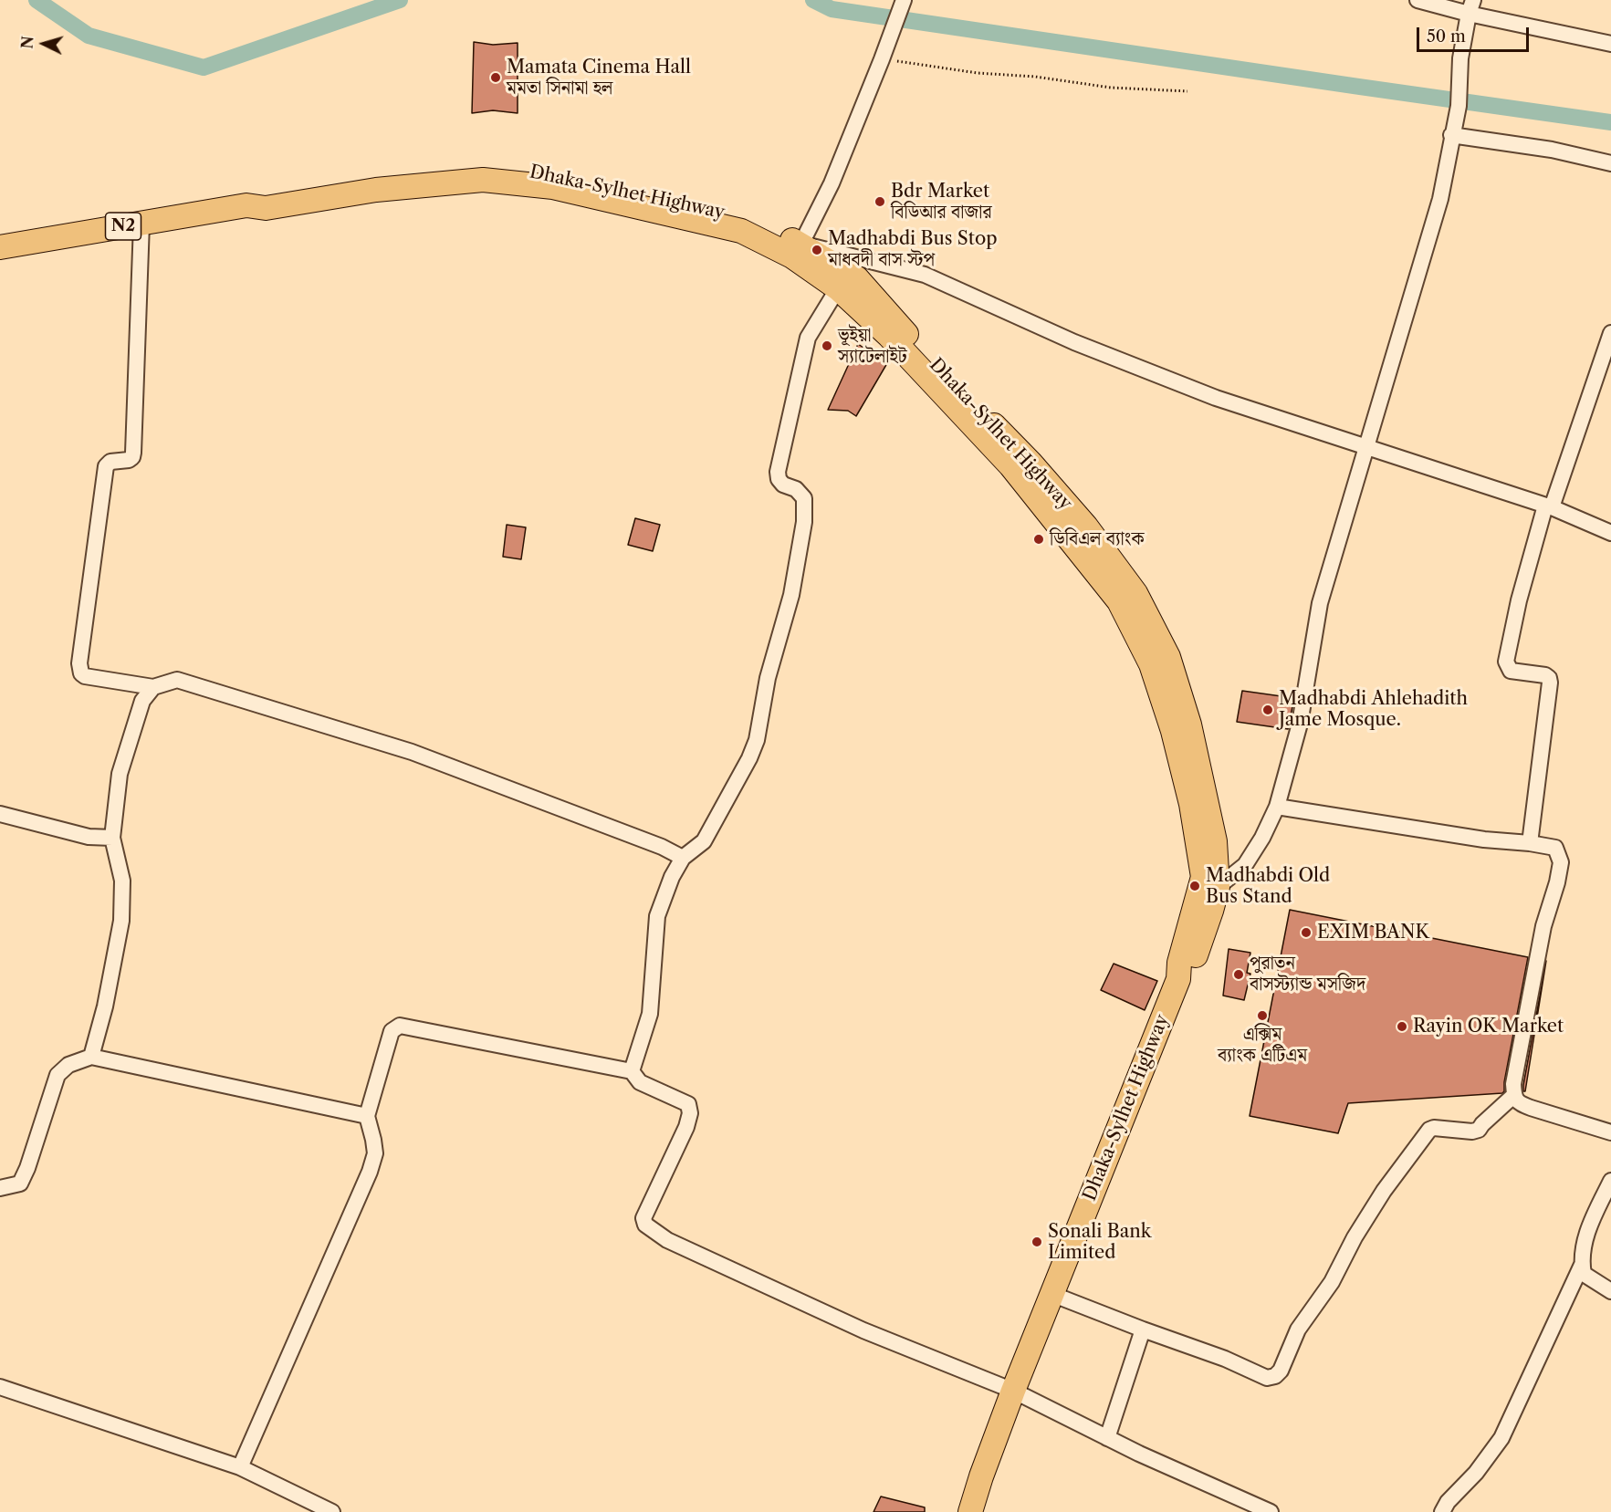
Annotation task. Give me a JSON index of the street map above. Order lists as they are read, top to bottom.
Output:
{
  "streets": {
    "highway": ["Dhaka-Sylhet Highway", "N2"]
  },
  "places": [
    "Mamata Cinema Hall মমতা সিনামা হল",
    "Bdr Market বিডিআর বাজার",
    "Madhabdi Bus Stop মাধবদী বাস স্টপ",
    "ভূইয়া স্যাটেলাইট",
    "ডিবিএল ব্যাংক",
    "Madhabdi Ahlehadith Jame Mosque.",
    "Madhabdi Old Bus Stand",
    "EXIM BANK",
    "পুরাতন বাসস্ট্যান্ড মসজিদ",
    "এক্সিম ব্যাংক এটিএম",
    "Rayin OK Market",
    "Sonali Bank Limited"
  ],
  "scale_bar": "50 m",
  "north": "left"
}
